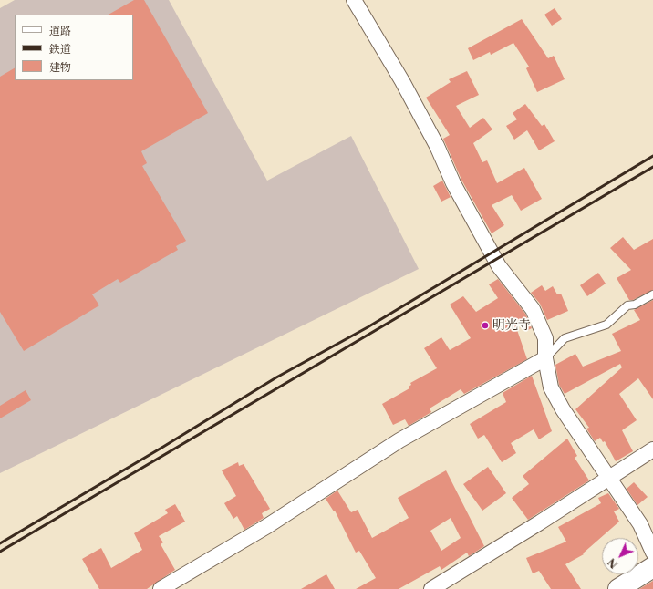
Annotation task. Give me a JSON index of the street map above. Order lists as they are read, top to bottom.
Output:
{
  "places": ["明光寺"],
  "legend": ["道路", "鉄道", "建物"],
  "north": "bottom left"
}
